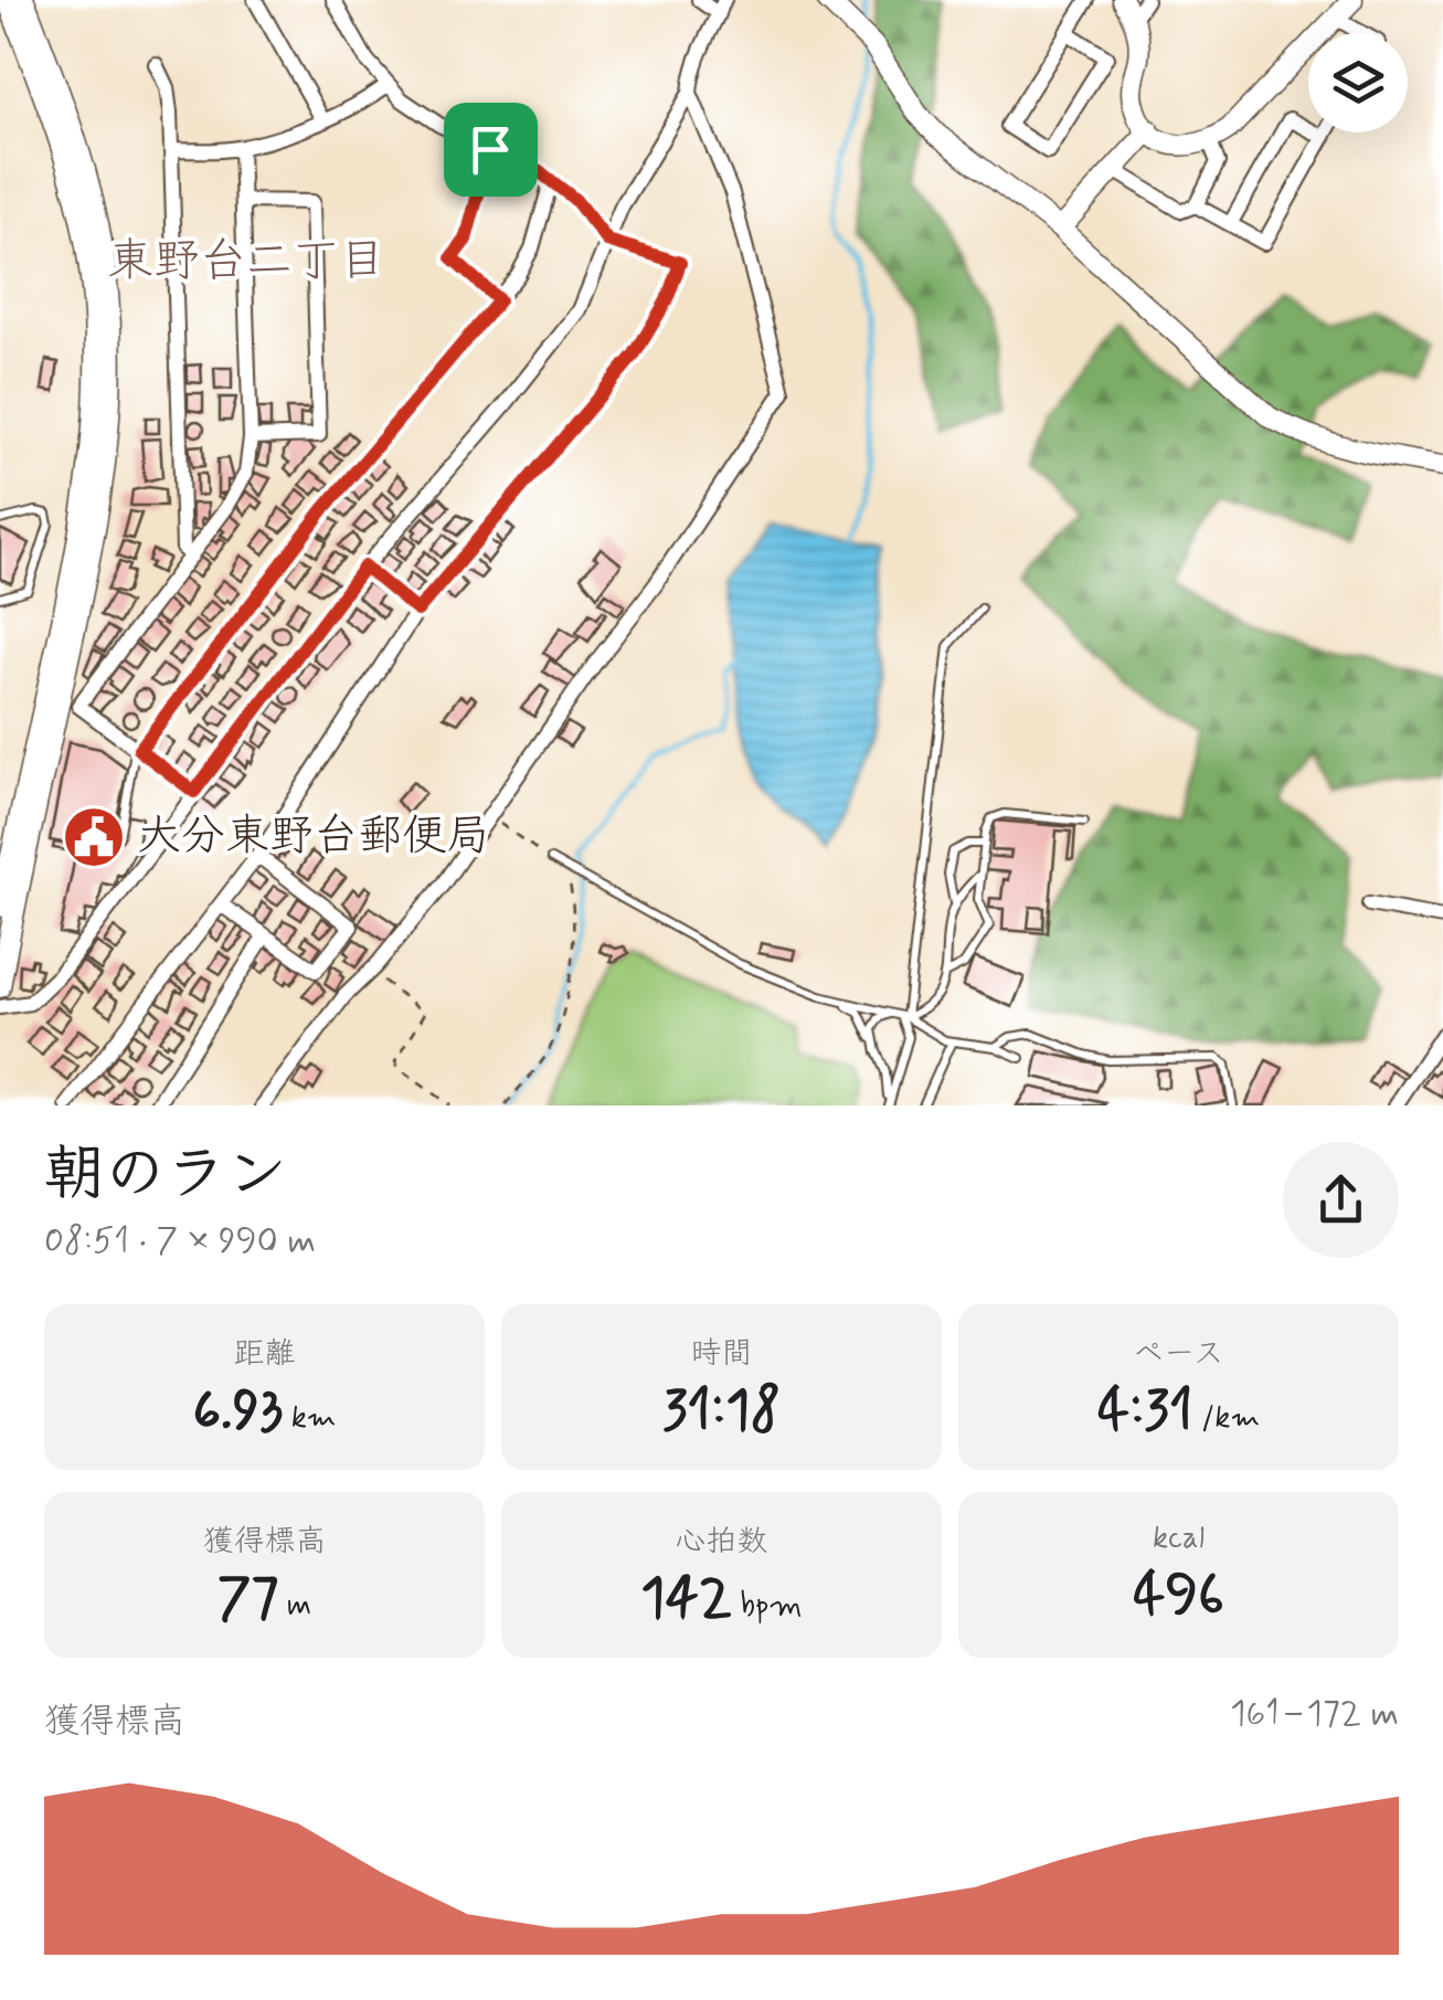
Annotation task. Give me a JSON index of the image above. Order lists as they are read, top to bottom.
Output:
{
  "districts": ["東野台二丁目"],
  "places": {
    "public building": ["大分東野台郵便局"]
  },
  "page": {
    "heading": ["朝のラン", "08:51 · 7 × 990 m"],
    "stats": [
      ["距離", "6.93 km"],
      ["時間", "31:18"],
      ["ペース", "4:31 /km"],
      ["獲得標高", "77 m"],
      ["心拍数", "142 bpm"],
      ["kcal", "496"]
    ],
    "chart": ["獲得標高", "161–172 m"]
  }
}
